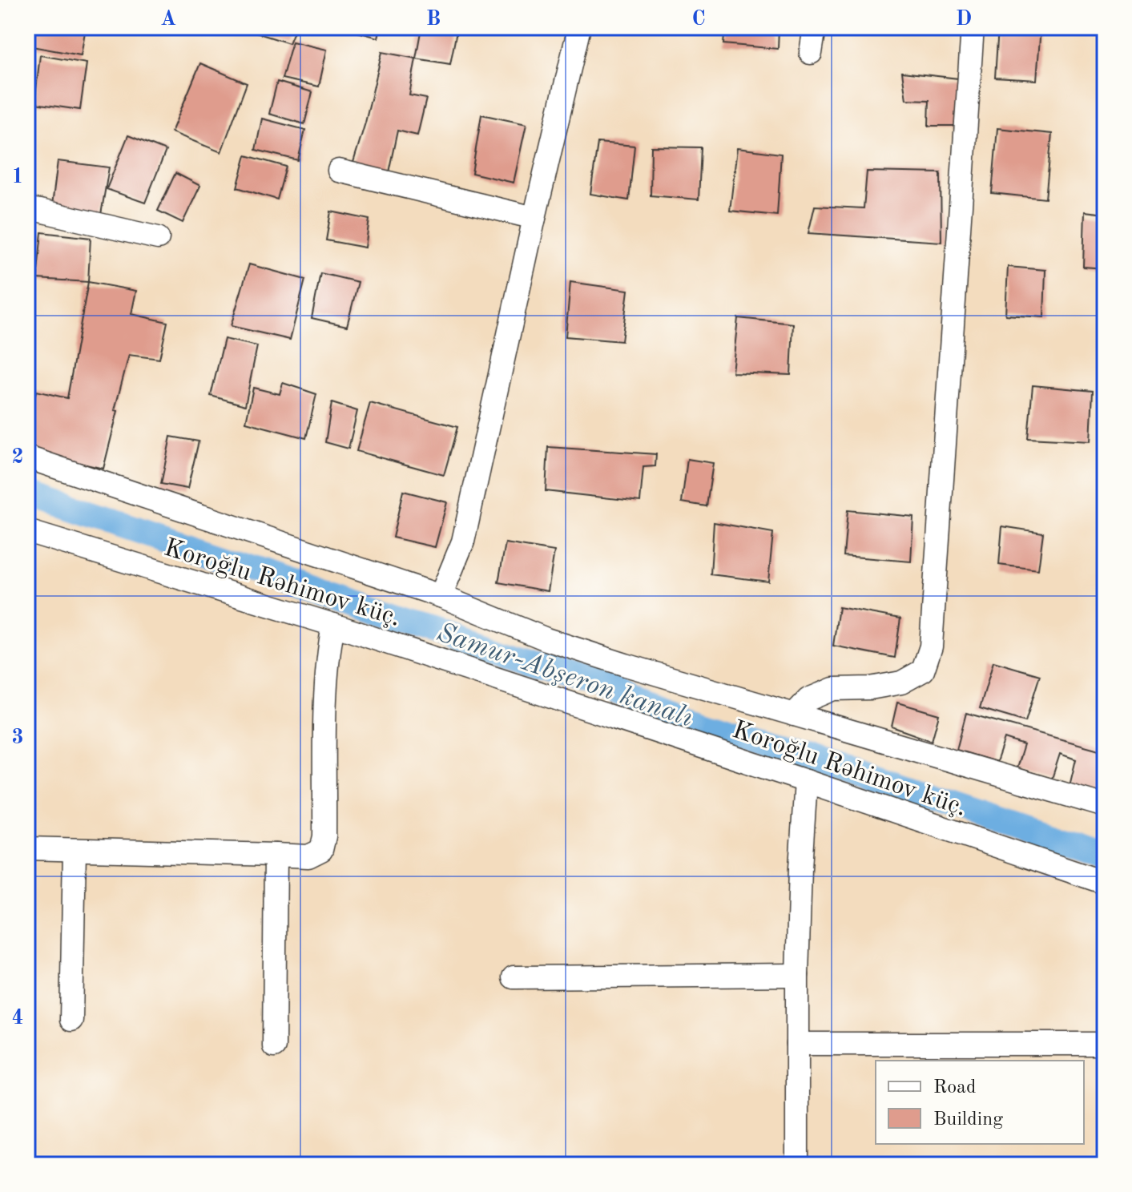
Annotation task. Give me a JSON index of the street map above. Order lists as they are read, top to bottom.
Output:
{
  "streets": {
    "street": ["Koroğlu Rəhimov küç."]
  },
  "water": ["Samur-Abşeron kanalı"],
  "legend": ["Road", "Building"],
  "grid": {
    "columns": [
      "A",
      "B",
      "C",
      "D"
    ],
    "rows": [
      "1",
      "2",
      "3",
      "4"
    ]
  }
}
